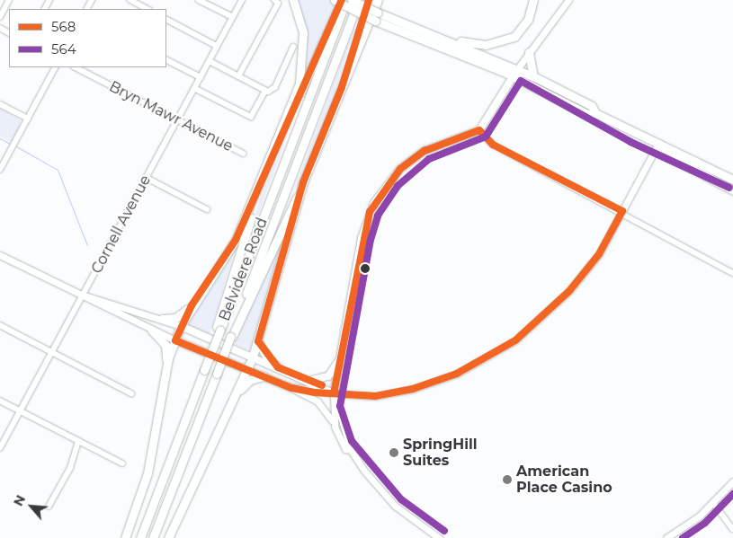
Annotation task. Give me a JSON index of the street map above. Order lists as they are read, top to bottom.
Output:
{
  "streets": {
    "main road": ["Belvidere Road"],
    "street": ["Bryn Mawr Avenue", "Cornell Avenue"]
  },
  "crossings": [
    ["Bryn Mawr Avenue", "Cornell Avenue"]
  ],
  "places": ["SpringHill Suites", "American Place Casino"],
  "lines": ["transit line 568", "transit line 564"],
  "legend": ["568", "564"],
  "north": "top left"
}
